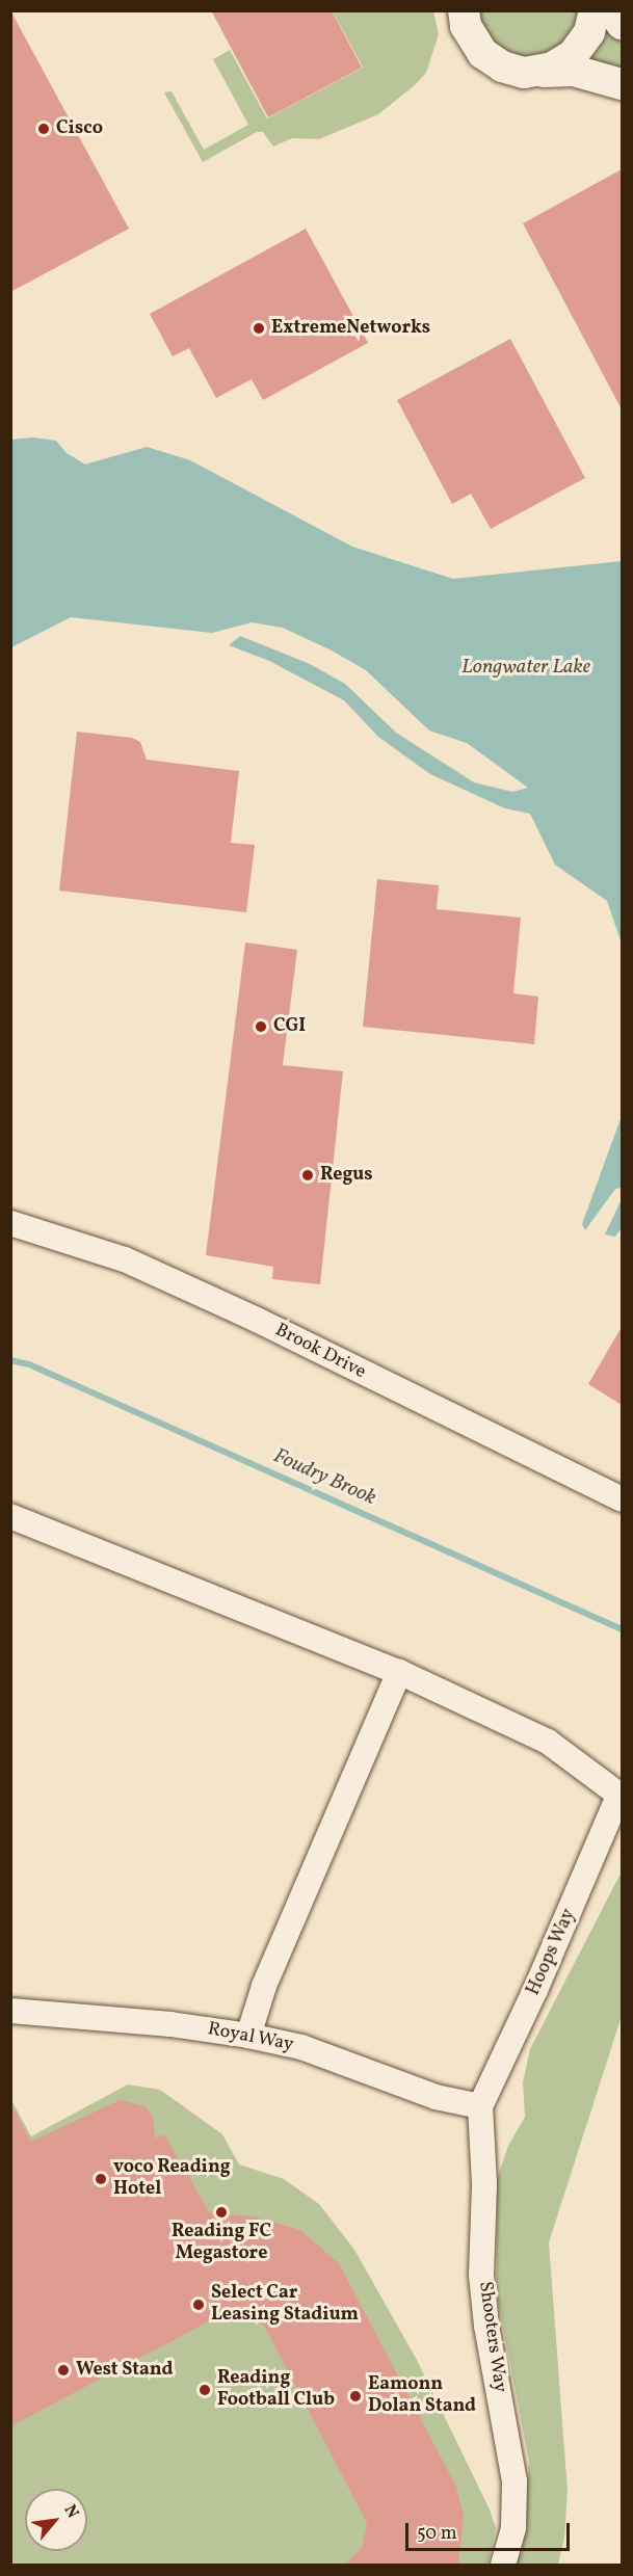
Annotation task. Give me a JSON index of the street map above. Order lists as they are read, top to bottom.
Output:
{
  "streets": {
    "street": [
      "Brook Drive",
      "Hoops Way",
      "Royal Way",
      "Shooters Way"
    ]
  },
  "crossings": [
    ["Hoops Way", "Royal Way"],
    ["Hoops Way", "Shooters Way"],
    ["Royal Way", "Shooters Way"]
  ],
  "water": ["Longwater Lake", "Foudry Brook"],
  "places": [
    "Cisco",
    "ExtremeNetworks",
    "CGI",
    "Regus",
    "voco Reading Hotel",
    "Reading FC Megastore",
    "Select Car Leasing Stadium",
    "West Stand",
    "Reading Football Club",
    "Eamonn Dolan Stand"
  ],
  "scale_bar": "50 m",
  "north": "top right"
}
